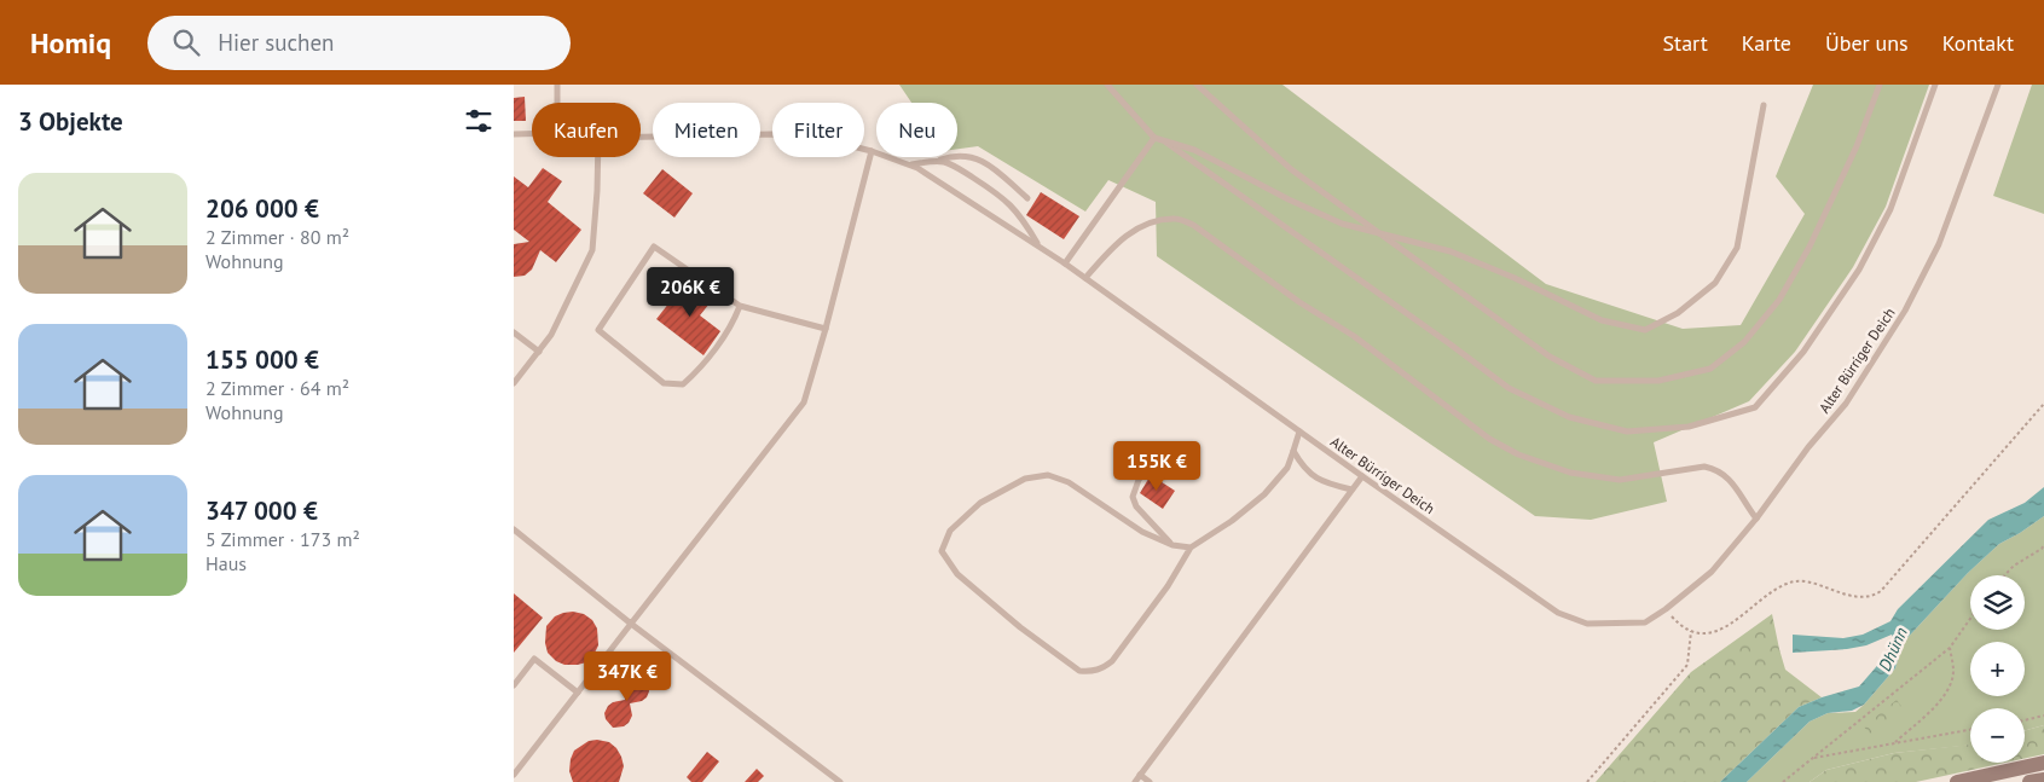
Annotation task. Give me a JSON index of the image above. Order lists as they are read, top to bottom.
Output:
{
  "streets": {
    "lane": ["Alter Bürriger Deich"]
  },
  "water": ["Dhünn"],
  "page": {
    "header": "Homiq",
    "search": "Hier suchen",
    "nav": [
      "Start",
      "Karte",
      "Über uns",
      "Kontakt"
    ],
    "heading": "3 Objekte",
    "chip": [
      "Kaufen",
      "Mieten",
      "Filter",
      "Neu"
    ],
    "list": [
      {
        "name": "206 000 €",
        "note": "2 Zimmer · 80 m² · Wohnung"
      },
      {
        "name": "155 000 €",
        "note": "2 Zimmer · 64 m² · Wohnung"
      },
      {
        "name": "347 000 €",
        "note": "5 Zimmer · 173 m² · Haus"
      }
    ],
    "price": ["206K €", "155K €", "347K €"],
    "map_buttons": ["+", "−"]
  }
}
